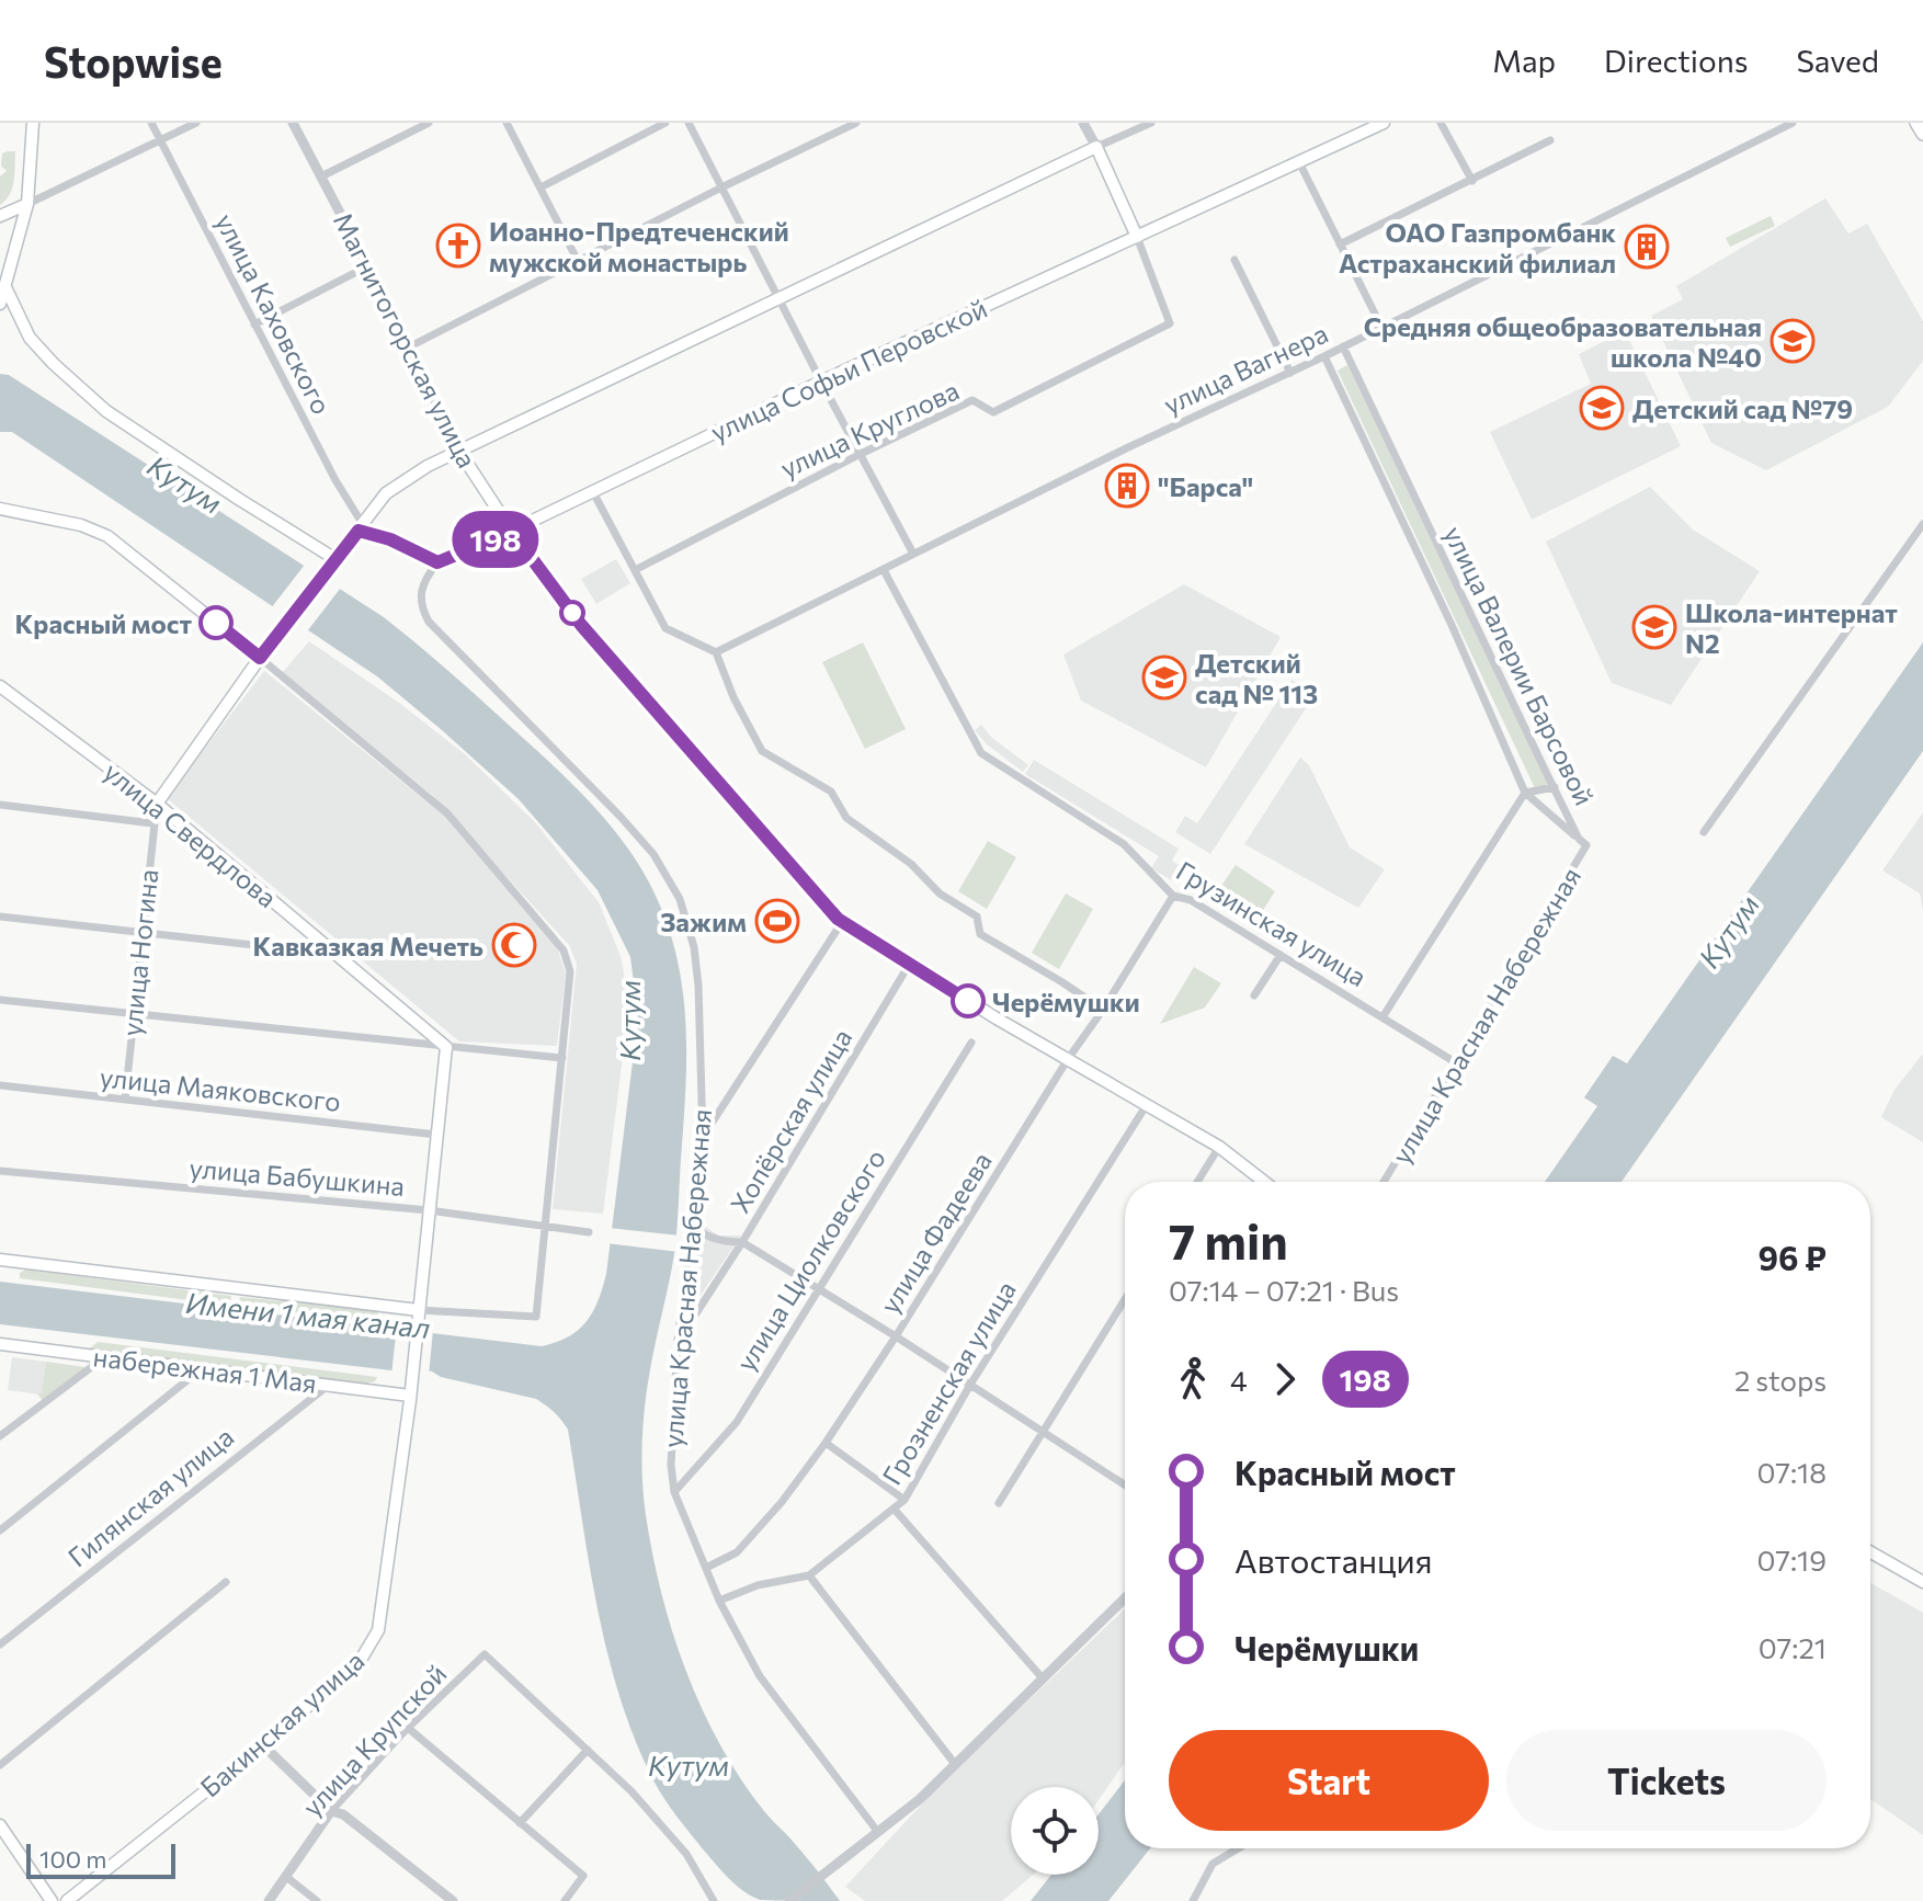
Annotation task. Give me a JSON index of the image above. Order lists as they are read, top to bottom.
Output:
{
  "streets": {
    "main road": [
      "Магнитогорская улица",
      "улица Софьи Перовской",
      "улица Свердлова",
      "улица Ногина",
      "набережная 1 Мая",
      "Бакинская улица"
    ],
    "street": [
      "улица Каховского",
      "улица Вагнера",
      "улица Круглова",
      "улица Валерии Барсовой",
      "Грузинская улица",
      "улица Красная Набережная",
      "улица Маяковского",
      "Хопёрская улица",
      "улица Бабушкина",
      "улица Фадеева",
      "улица Циолковского",
      "Грозненская улица",
      "Гилянская улица",
      "улица Крупской"
    ]
  },
  "crossings": [
    ["Магнитогорская улица", "улица Софьи Перовской"],
    ["Магнитогорская улица", "Хопёрская улица"],
    ["Магнитогорская улица", "улица Фадеева"],
    ["Магнитогорская улица", "Грозненская улица"],
    ["улица Вагнера", "улица Валерии Барсовой"],
    ["улица Вагнера", "Грузинская улица"],
    ["улица Софьи Перовской", "улица Круглова"],
    ["улица Софьи Перовской", "улица Красная Набережная"],
    ["улица Валерии Барсовой", "улица Красная Набережная"],
    ["улица Свердлова", "улица Ногина"],
    ["Грузинская улица", "улица Красная Набережная"],
    ["Грузинская улица", "улица Фадеева"],
    ["улица Ногина", "улица Маяковского"],
    ["улица Красная Набережная", "Хопёрская улица"],
    ["улица Красная Набережная", "улица Фадеева"],
    ["улица Красная Набережная", "улица Циолковского"],
    ["улица Красная Набережная", "Грозненская улица"],
    ["набережная 1 Мая", "Гилянская улица"],
    ["набережная 1 Мая", "Бакинская улица"]
  ],
  "water": ["Кутум", "Имени 1 мая канал"],
  "places": {
    "church": ["Иоанно-Предтеченский мужской монастырь"],
    "building": ["ОАО Газпромбанк Астраханский филиал", "\"Барса\""],
    "school or university": [
      "Средняя общеобразовательная школа №40",
      "Детский сад №79",
      "Школа-интернат N2",
      "Детский сад № 113"
    ],
    "other": ["Красный мост", "Черёмушки"],
    "sports": ["Зажим"],
    "mosque": ["Кавказкая Мечеть"]
  },
  "lines": ["bus line 198"],
  "scale_bar": "100 m",
  "page": {
    "header": "Stopwise",
    "nav": ["Map", "Directions", "Saved"],
    "on_map": "198",
    "heading": ["7 min", "07:14 – 07:21 · Bus", "96 ₽"],
    "legs": ["4", "198", "2 stops"],
    "list": [
      {
        "name": "Красный мост",
        "value": "07:18"
      },
      {
        "name": "Автостанция",
        "value": "07:19"
      },
      {
        "name": "Черёмушки",
        "value": "07:21"
      }
    ],
    "buttons": ["Start", "Tickets"],
    "scale": "100 m"
  }
}
